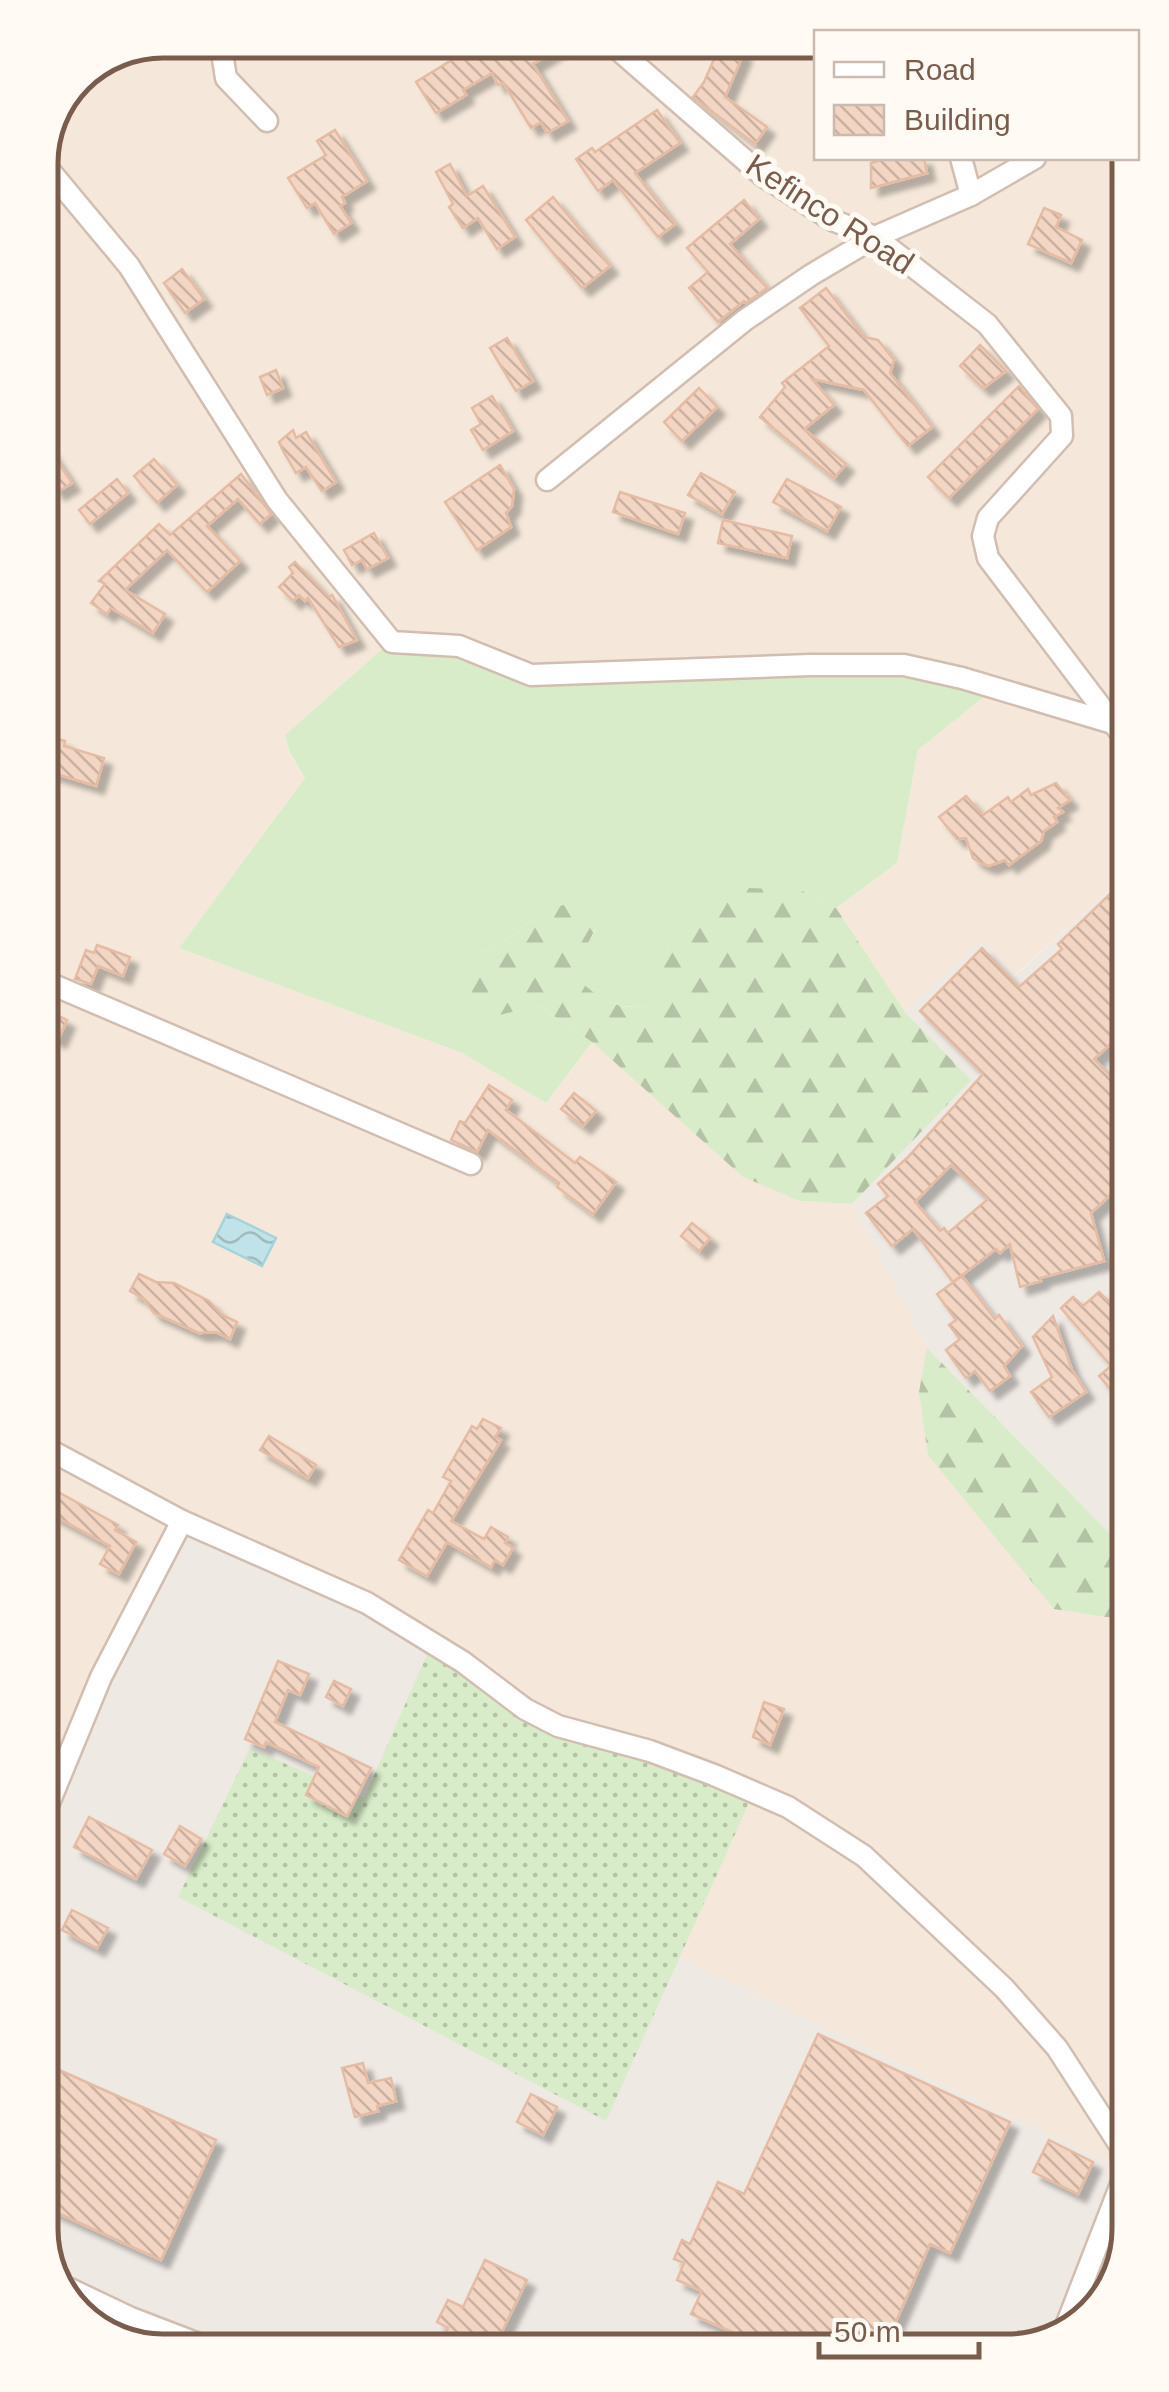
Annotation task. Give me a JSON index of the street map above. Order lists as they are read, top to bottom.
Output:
{
  "streets": {
    "street": ["Kefinco Road"]
  },
  "legend": ["Road", "Building"],
  "scale_bar": "50 m"
}
